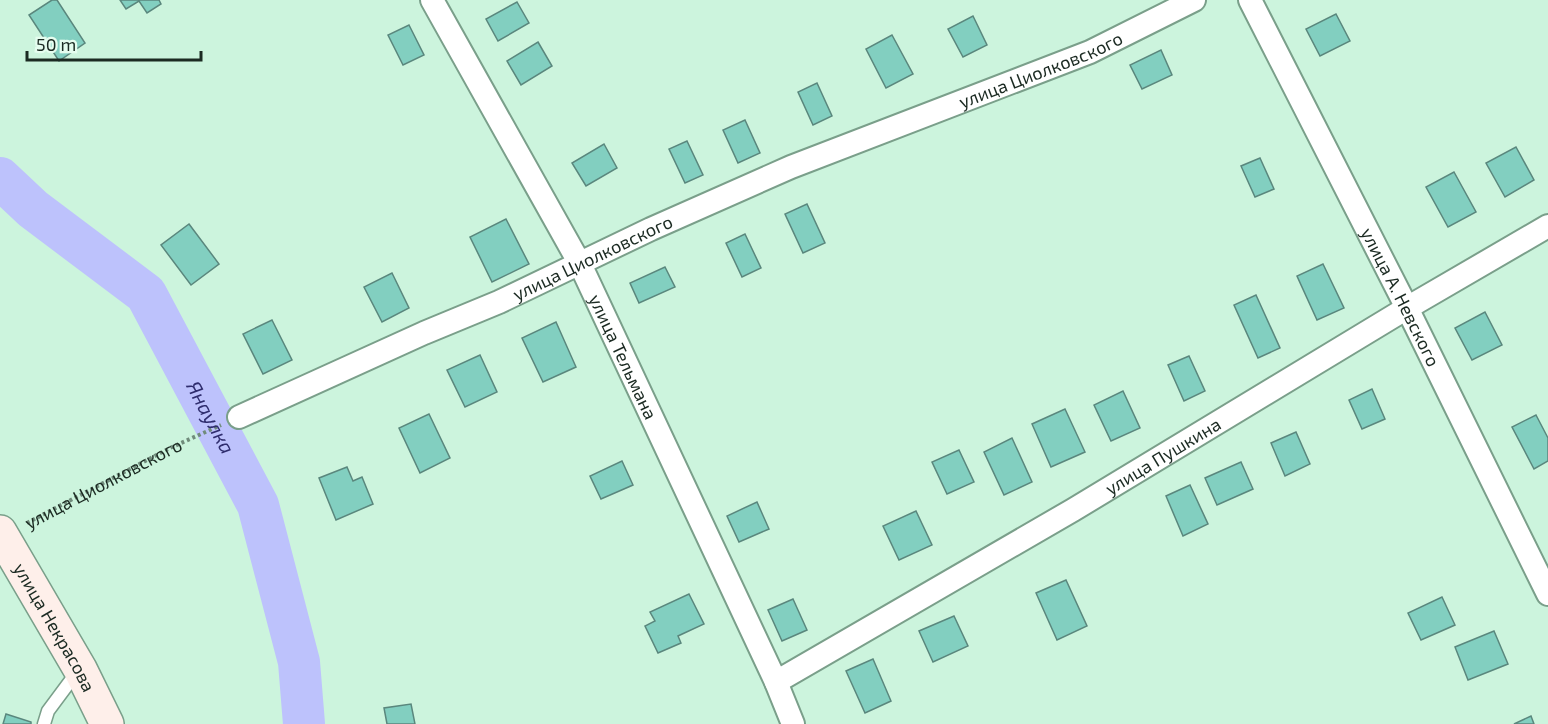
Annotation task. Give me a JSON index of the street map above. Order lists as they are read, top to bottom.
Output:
{
  "streets": {
    "street": [
      "улица Циолковского",
      "улица А. Невского",
      "улица Тельмана",
      "улица Пушкина",
      "улица Некрасова"
    ]
  },
  "crossings": [
    ["улица Циолковского", "улица Тельмана"],
    ["улица Циолковского", "улица Некрасова"],
    ["улица А. Невского", "улица Пушкина"],
    ["улица Тельмана", "улица Пушкина"]
  ],
  "water": ["Янаулка"],
  "scale_bar": "50 m"
}
